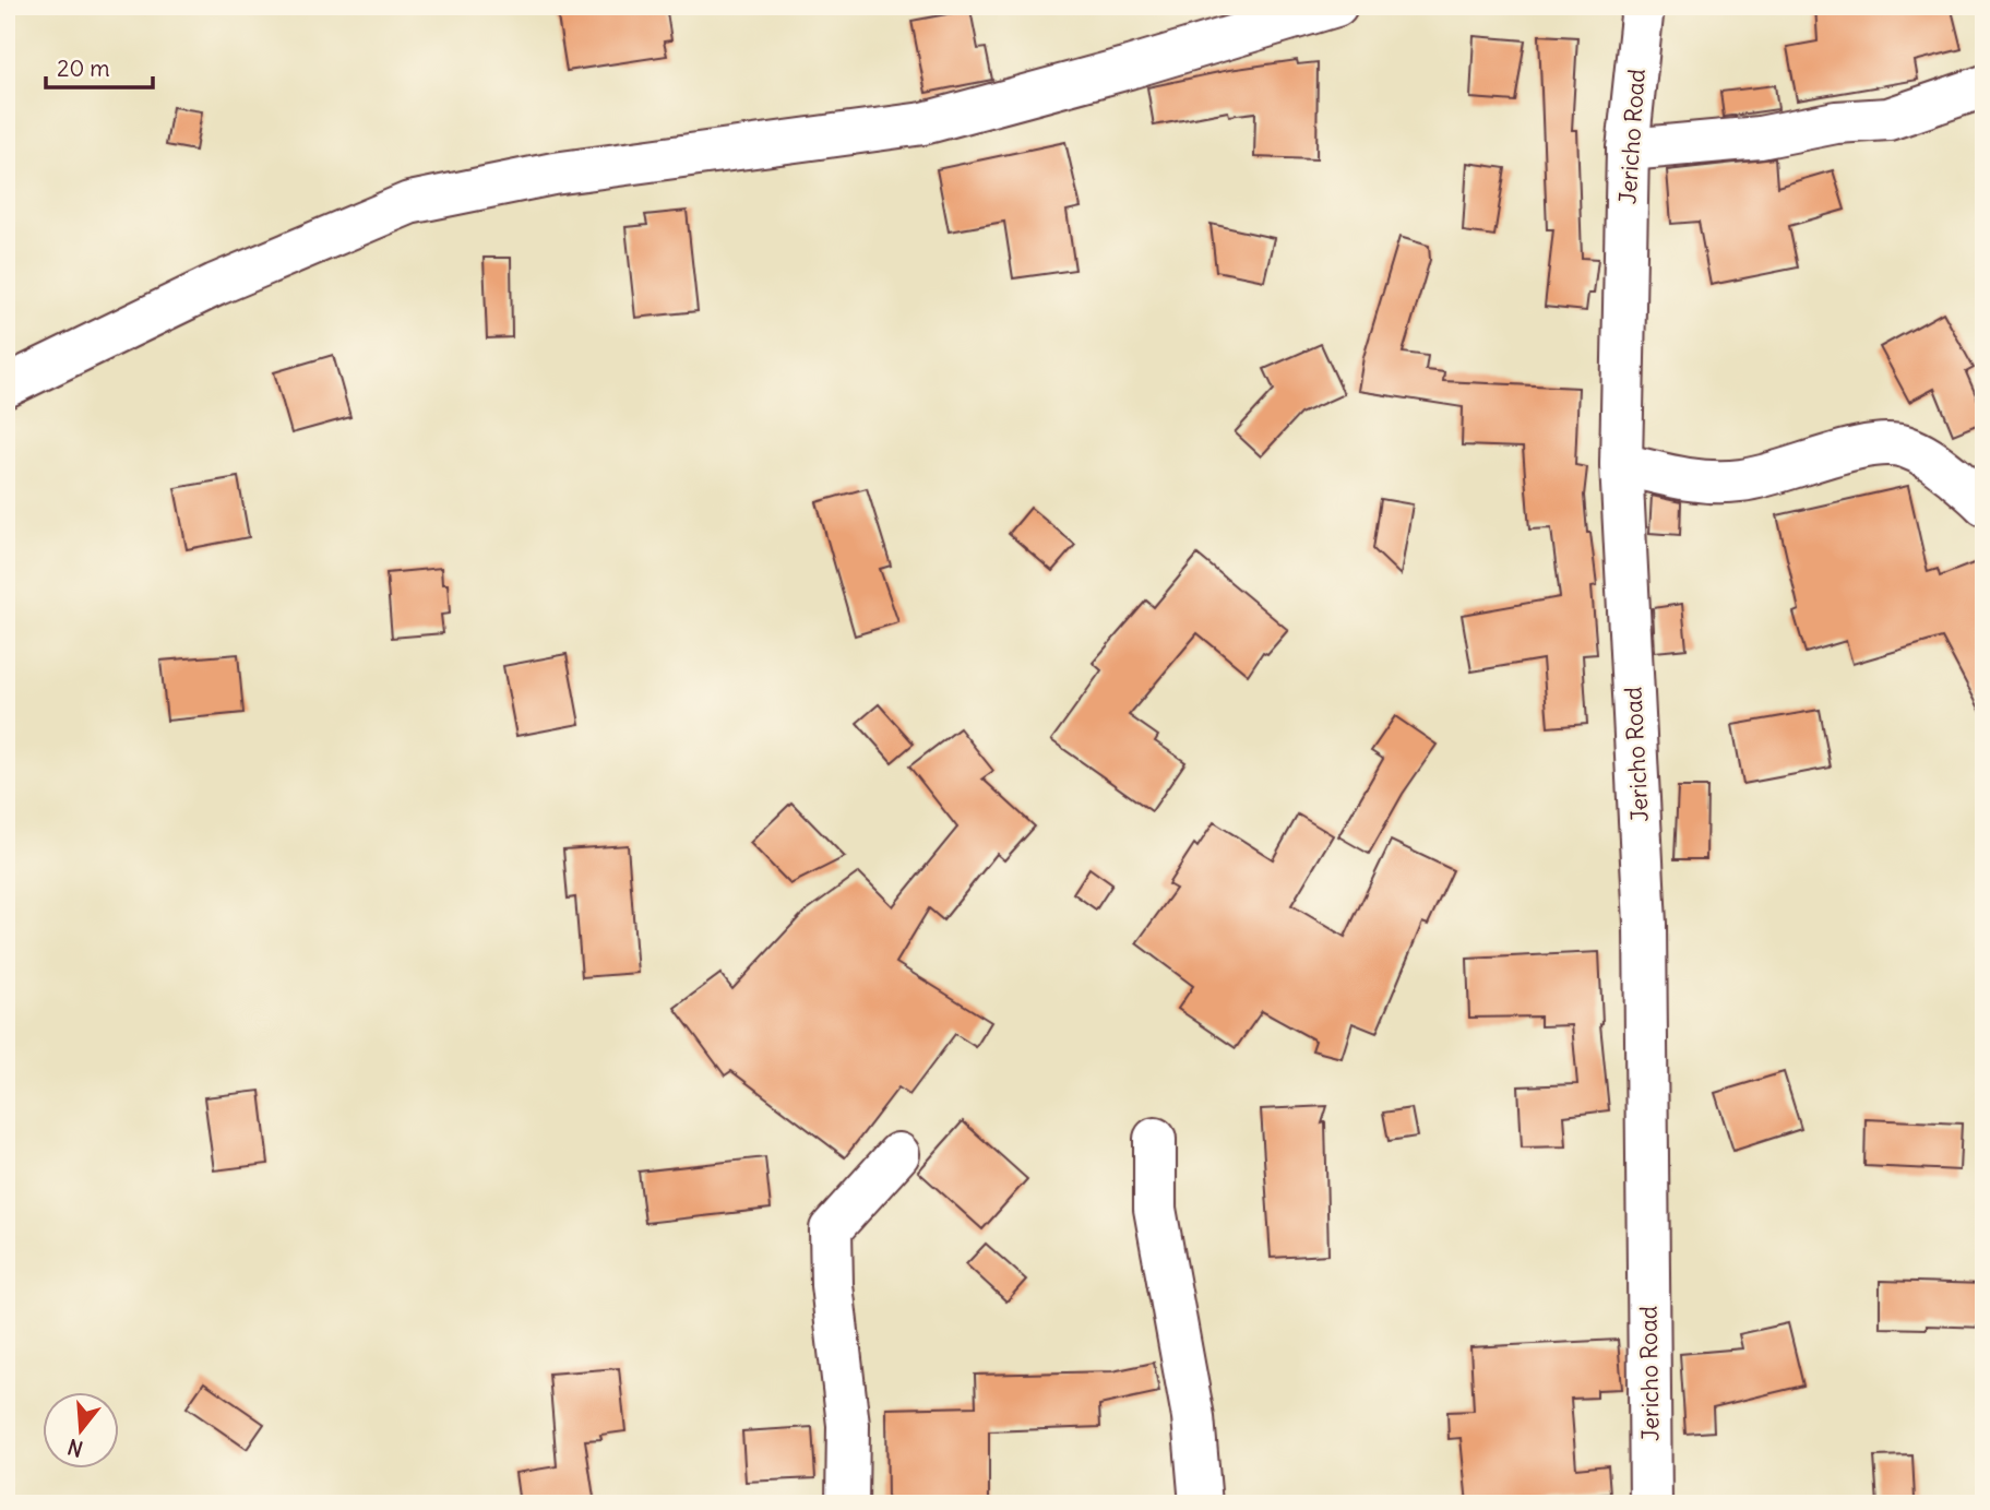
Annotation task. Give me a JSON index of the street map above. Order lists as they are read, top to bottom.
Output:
{
  "streets": {
    "street": ["Jericho Road"]
  },
  "scale_bar": "20 m",
  "north": "bottom"
}
